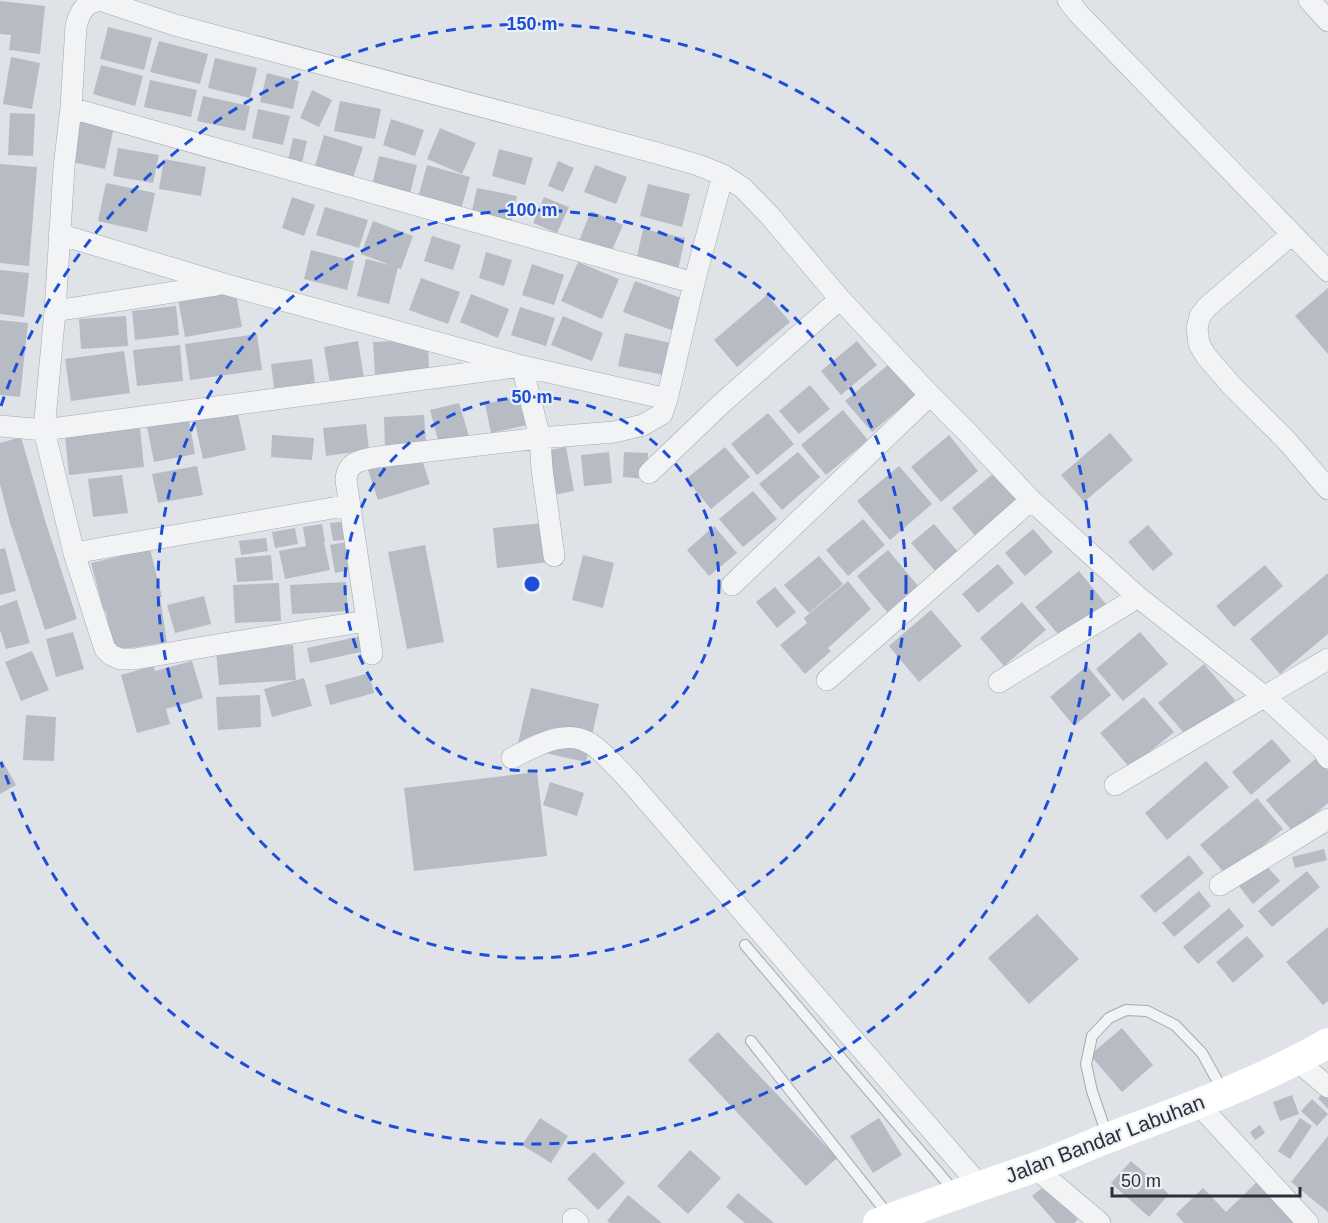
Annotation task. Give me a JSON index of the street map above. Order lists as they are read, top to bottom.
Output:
{
  "streets": {
    "main road": ["Jalan Bandar Labuhan"]
  },
  "scale_bar": "50 m",
  "rings": ["150 m", "100 m", "50 m"]
}
